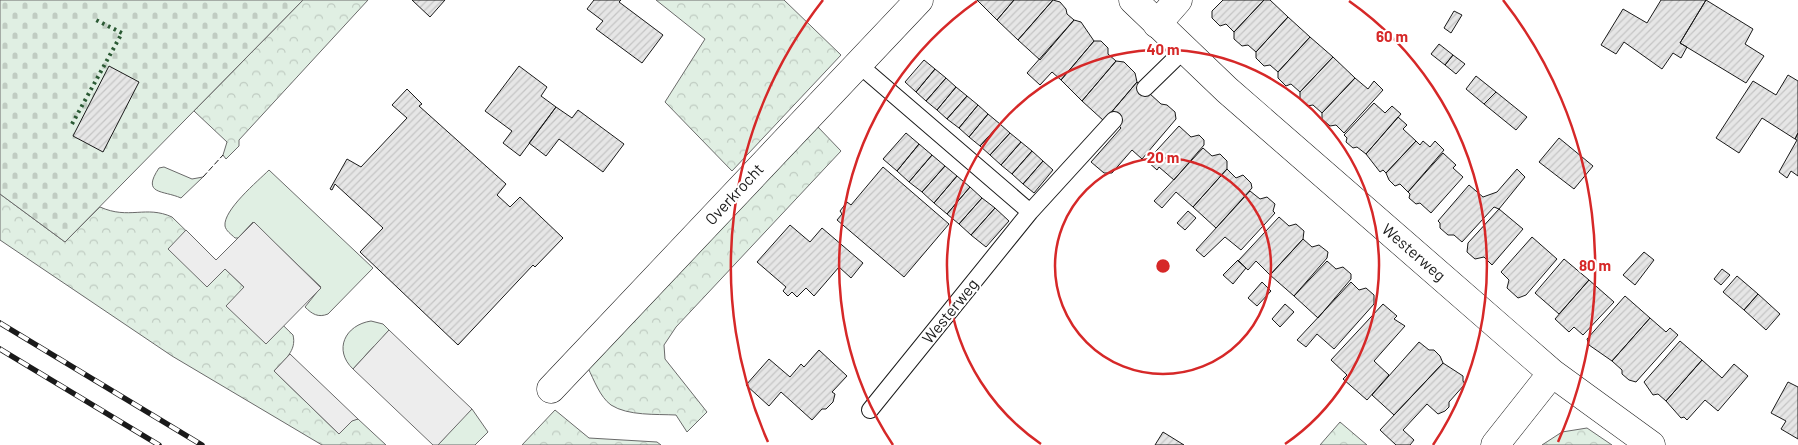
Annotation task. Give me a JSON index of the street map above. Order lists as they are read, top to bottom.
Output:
{
  "streets": {
    "street": ["Overkrocht", "Westerweg"]
  },
  "rings": [
    "60 m",
    "40 m",
    "20 m",
    "80 m"
  ]
}
